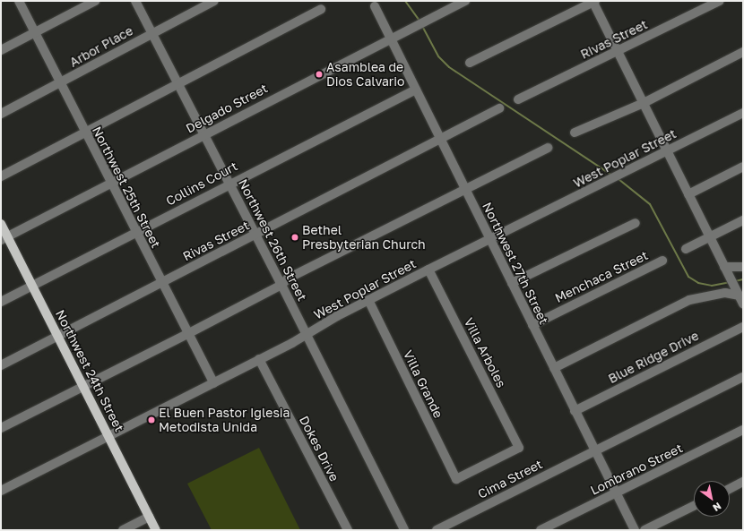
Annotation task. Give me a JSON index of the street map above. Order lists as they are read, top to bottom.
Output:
{
  "streets": {
    "main road": ["Northwest 24th Street"],
    "street": [
      "Rivas Street",
      "Arbor Place",
      "Delgado Street",
      "West Poplar Street",
      "Collins Court",
      "Northwest 25th Street",
      "Northwest 26th Street",
      "Northwest 27th Street",
      "Menchaca Street",
      "Villa Arboles",
      "Blue Ridge Drive",
      "Villa Grande",
      "Dokes Drive",
      "Lombrano Street",
      "Cima Street"
    ]
  },
  "crossings": [
    ["Rivas Street", "Northwest 25th Street"],
    ["Rivas Street", "Northwest 26th Street"],
    ["Rivas Street", "Northwest 27th Street"],
    ["Rivas Street", "Northwest 24th Street"],
    ["Arbor Place", "Northwest 25th Street"],
    ["Arbor Place", "Northwest 26th Street"],
    ["Delgado Street", "Northwest 25th Street"],
    ["Delgado Street", "Northwest 26th Street"],
    ["Delgado Street", "Northwest 27th Street"],
    ["Delgado Street", "Northwest 24th Street"],
    ["West Poplar Street", "Northwest 25th Street"],
    ["West Poplar Street", "Northwest 26th Street"],
    ["West Poplar Street", "Northwest 27th Street"],
    ["West Poplar Street", "Villa Arboles"],
    ["West Poplar Street", "Northwest 24th Street"],
    ["West Poplar Street", "Villa Grande"],
    ["West Poplar Street", "Dokes Drive"],
    ["Collins Court", "Northwest 25th Street"],
    ["Collins Court", "Northwest 26th Street"],
    ["Collins Court", "Northwest 27th Street"],
    ["Collins Court", "Northwest 24th Street"],
    ["Northwest 27th Street", "Menchaca Street"],
    ["Northwest 27th Street", "Blue Ridge Drive"],
    ["Northwest 27th Street", "Lombrano Street"],
    ["Northwest 27th Street", "Cima Street"],
    ["Villa Arboles", "Villa Grande"]
  ],
  "places": ["Asamblea de Dios Calvario", "Bethel Presbyterian Church", "El Buen Pastor Iglesia Metodista Unida"],
  "north": "bottom right"
}
